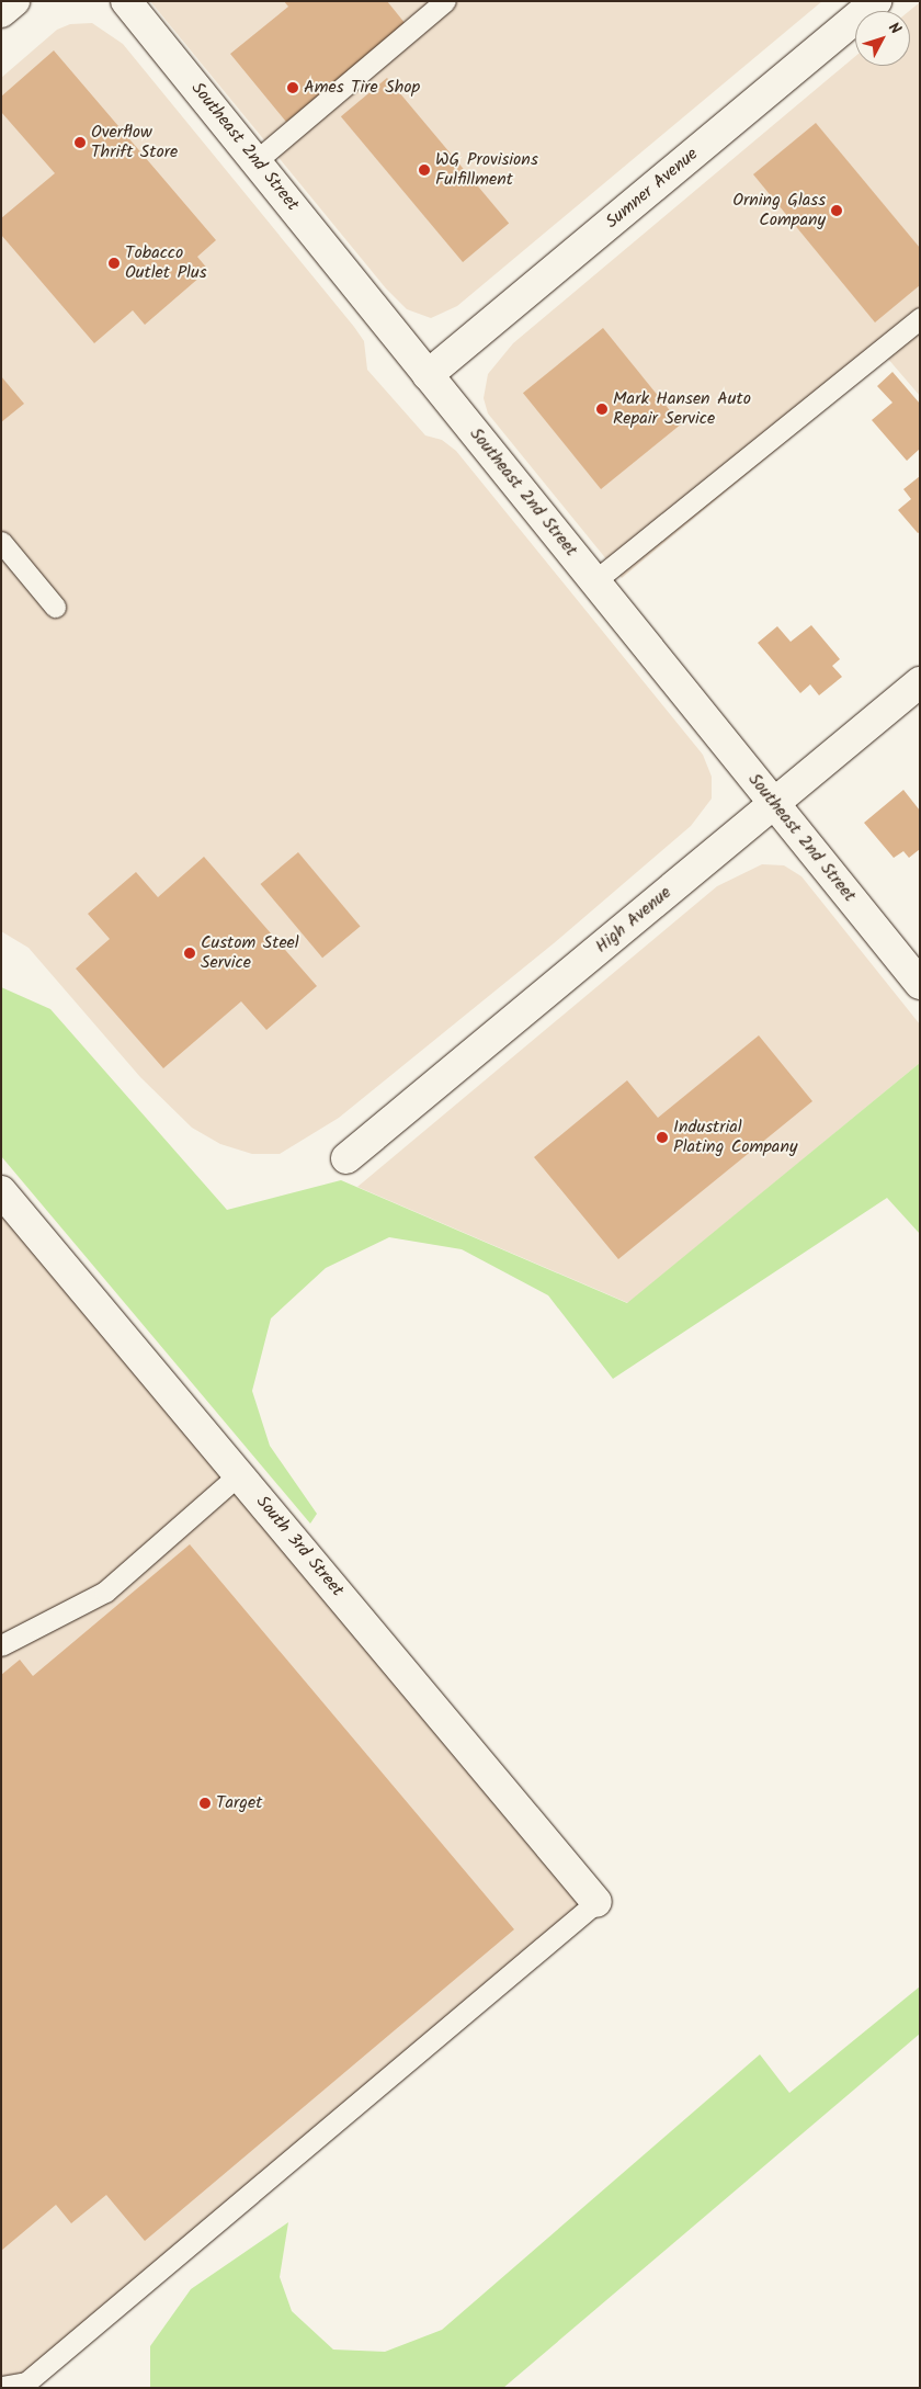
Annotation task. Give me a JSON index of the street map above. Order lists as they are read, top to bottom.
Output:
{
  "streets": {
    "street": [
      "Southeast 2nd Street",
      "Sumner Avenue",
      "High Avenue",
      "South 3rd Street"
    ]
  },
  "crossings": [
    ["Southeast 2nd Street", "Sumner Avenue"],
    ["Southeast 2nd Street", "High Avenue"]
  ],
  "places": [
    "Ames Tire Shop",
    "Overflow Thrift Store",
    "WG Provisions Fulfillment",
    "Orning Glass Company",
    "Tobacco Outlet Plus",
    "Mark Hansen Auto Repair Service",
    "Custom Steel Service",
    "Industrial Plating Company",
    "Target"
  ],
  "north": "top right"
}
